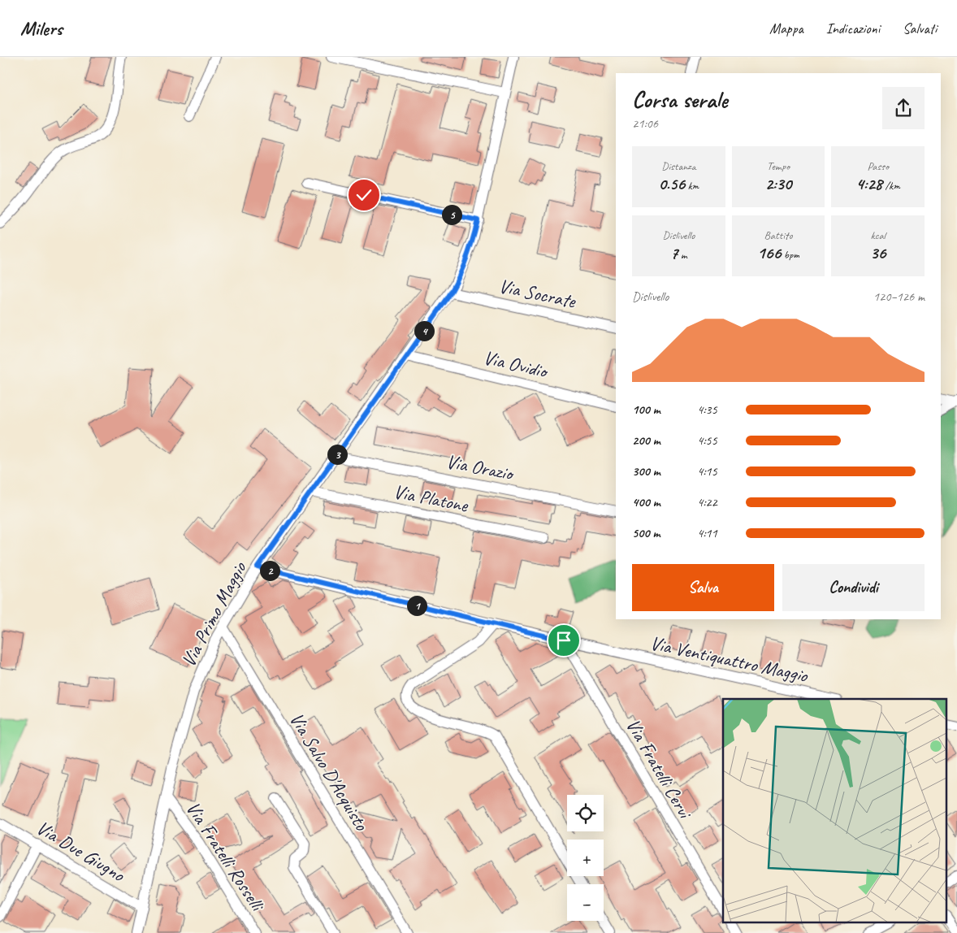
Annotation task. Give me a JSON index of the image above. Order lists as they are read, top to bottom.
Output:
{
  "streets": {
    "street": [
      "Via Socrate",
      "Via Ovidio",
      "Via Orazio",
      "Via Platone",
      "Via Primo Maggio",
      "Via Ventiquattro Maggio",
      "Via Fratelli Cervi",
      "Via Salvo D'Acquisto",
      "Via Due Giugno",
      "Via Fratelli Rosselli"
    ]
  },
  "crossings": [
    ["Via Socrate", "Via Primo Maggio"],
    ["Via Ovidio", "Via Primo Maggio"],
    ["Via Orazio", "Via Primo Maggio"],
    ["Via Platone", "Via Primo Maggio"],
    ["Via Primo Maggio", "Via Ventiquattro Maggio"],
    ["Via Primo Maggio", "Via Salvo D'Acquisto"],
    ["Via Primo Maggio", "Via Due Giugno"],
    ["Via Primo Maggio", "Via Fratelli Rosselli"],
    ["Via Ventiquattro Maggio", "Via Fratelli Cervi"]
  ],
  "page": {
    "header": "Milers",
    "nav": ["Mappa", "Indicazioni", "Salvati"],
    "heading": ["Corsa serale", "21:06"],
    "stats": [
      ["Distanza", "0.56 km"],
      ["Tempo", "2:30"],
      ["Passo", "4:28 /km"],
      ["Dislivello", "7 m"],
      ["Battito", "166 bpm"],
      ["kcal", "36"]
    ],
    "pins": [
      "5",
      "4",
      "3",
      "2",
      "1"
    ],
    "chart": ["Dislivello", "120–126 m"],
    "list": [
      {
        "name": "100 m",
        "note": "4:35"
      },
      {
        "name": "200 m",
        "note": "4:55"
      },
      {
        "name": "300 m",
        "note": "4:15"
      },
      {
        "name": "400 m",
        "note": "4:22"
      },
      {
        "name": "500 m",
        "note": "4:11"
      }
    ],
    "buttons": ["Salva", "Condividi"],
    "map_buttons": ["+", "−"]
  }
}
